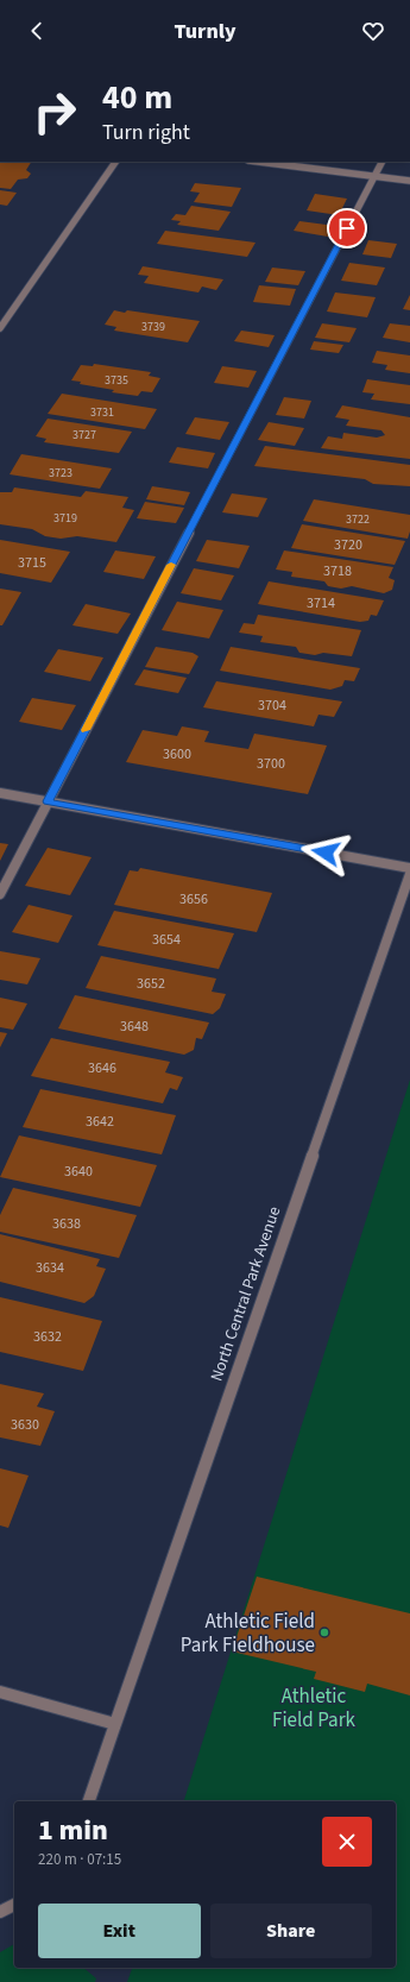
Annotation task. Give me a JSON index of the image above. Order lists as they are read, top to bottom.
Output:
{
  "streets": {
    "street": ["North Central Park Avenue"]
  },
  "parks": ["Athletic Field Park"],
  "places": ["Athletic Field Park Fieldhouse"],
  "house_numbers": [
    "3739",
    "3735",
    "3731",
    "3727",
    "3723",
    "3719",
    "3722",
    "3720",
    "3715",
    "3718",
    "3714",
    "3704",
    "3600",
    "3700",
    "3656",
    "3654",
    "3652",
    "3648",
    "3646",
    "3642",
    "3640",
    "3638",
    "3634",
    "3632",
    "3630"
  ],
  "page": {
    "header": "Turnly",
    "turn": ["40 m", "Turn right"],
    "heading": ["1 min", "220 m · 07:15"],
    "buttons": ["Exit", "Share"]
  }
}
